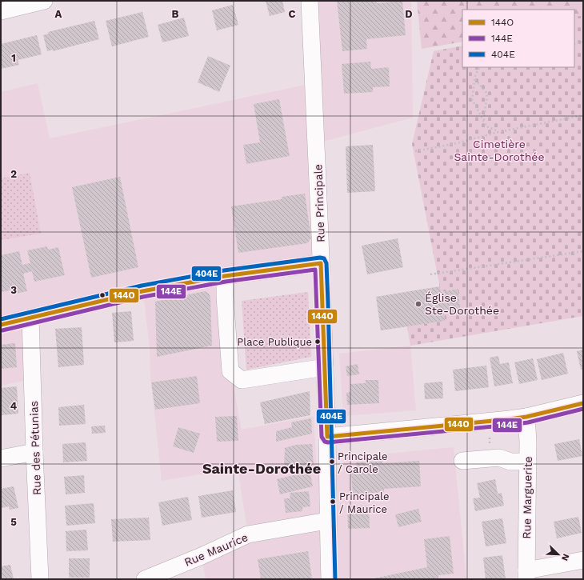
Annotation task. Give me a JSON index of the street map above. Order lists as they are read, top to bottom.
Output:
{
  "streets": {
    "street": [
      "Rue Principale",
      "Rue des Pétunias",
      "Rue Marguerite",
      "Rue Maurice"
    ]
  },
  "crossings": [
    ["Rue Principale", "Rue Maurice"]
  ],
  "districts": ["Sainte-Dorothée"],
  "parks": ["Cimetière Sainte-Dorothée"],
  "places": [
    "Église Ste-Dorothée",
    "Place Publique",
    "Principale / Carole",
    "Principale / Maurice"
  ],
  "lines": ["transit line 404E", "transit line 144O", "transit line 144E"],
  "legend": ["144O", "144E", "404E"],
  "north": "bottom right",
  "grid": {
    "columns": [
      "A",
      "B",
      "C",
      "D"
    ],
    "rows": [
      "1",
      "2",
      "3",
      "4",
      "5"
    ]
  }
}
